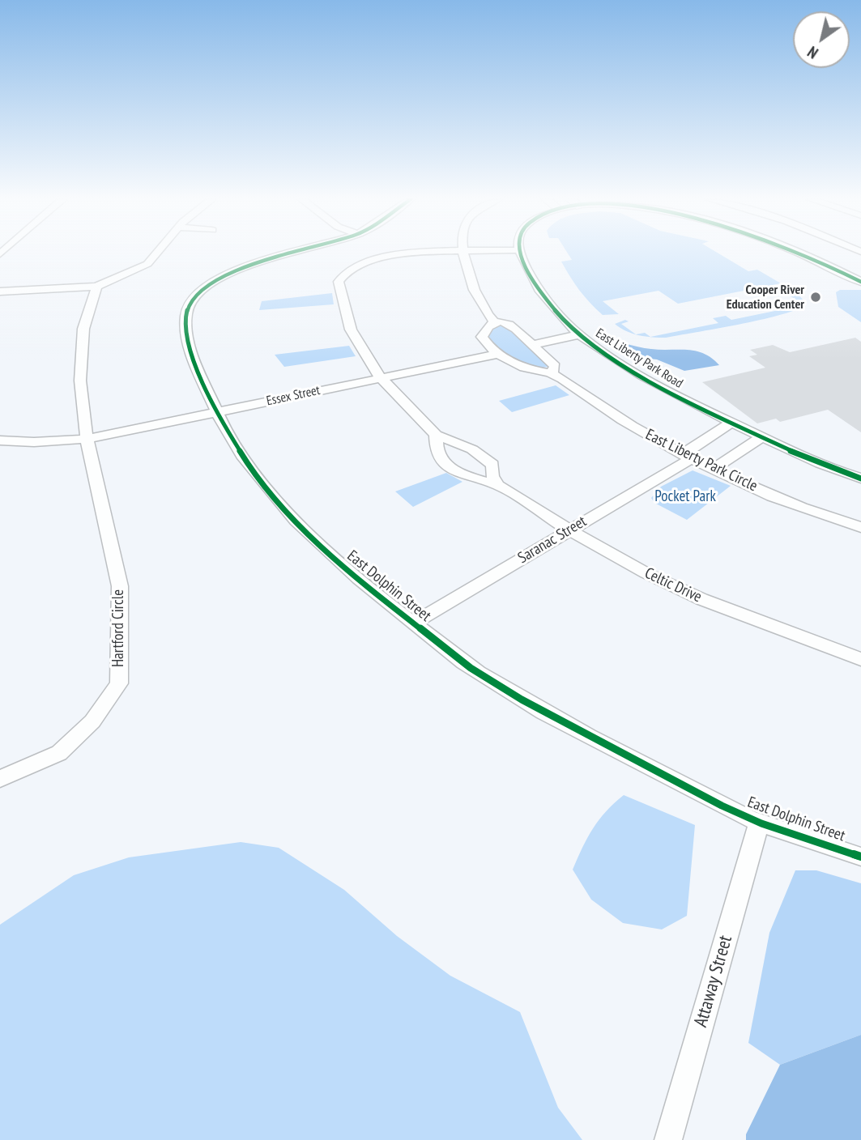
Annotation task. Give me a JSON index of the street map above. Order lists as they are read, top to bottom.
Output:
{
  "streets": {
    "street": [
      "East Liberty Park Road",
      "Essex Street",
      "East Liberty Park Circle",
      "Saranac Street",
      "Celtic Drive",
      "East Dolphin Street",
      "Hartford Circle",
      "Attaway Street"
    ]
  },
  "crossings": [
    ["East Liberty Park Road", "Saranac Street"],
    ["Essex Street", "East Liberty Park Circle"],
    ["Essex Street", "Celtic Drive"],
    ["Essex Street", "East Dolphin Street"],
    ["Essex Street", "Hartford Circle"],
    ["East Liberty Park Circle", "Saranac Street"],
    ["Saranac Street", "Celtic Drive"],
    ["Saranac Street", "East Dolphin Street"],
    ["East Dolphin Street", "Attaway Street"]
  ],
  "parks": ["Pocket Park"],
  "places": ["Cooper River Education Center"],
  "north": "bottom left"
}
